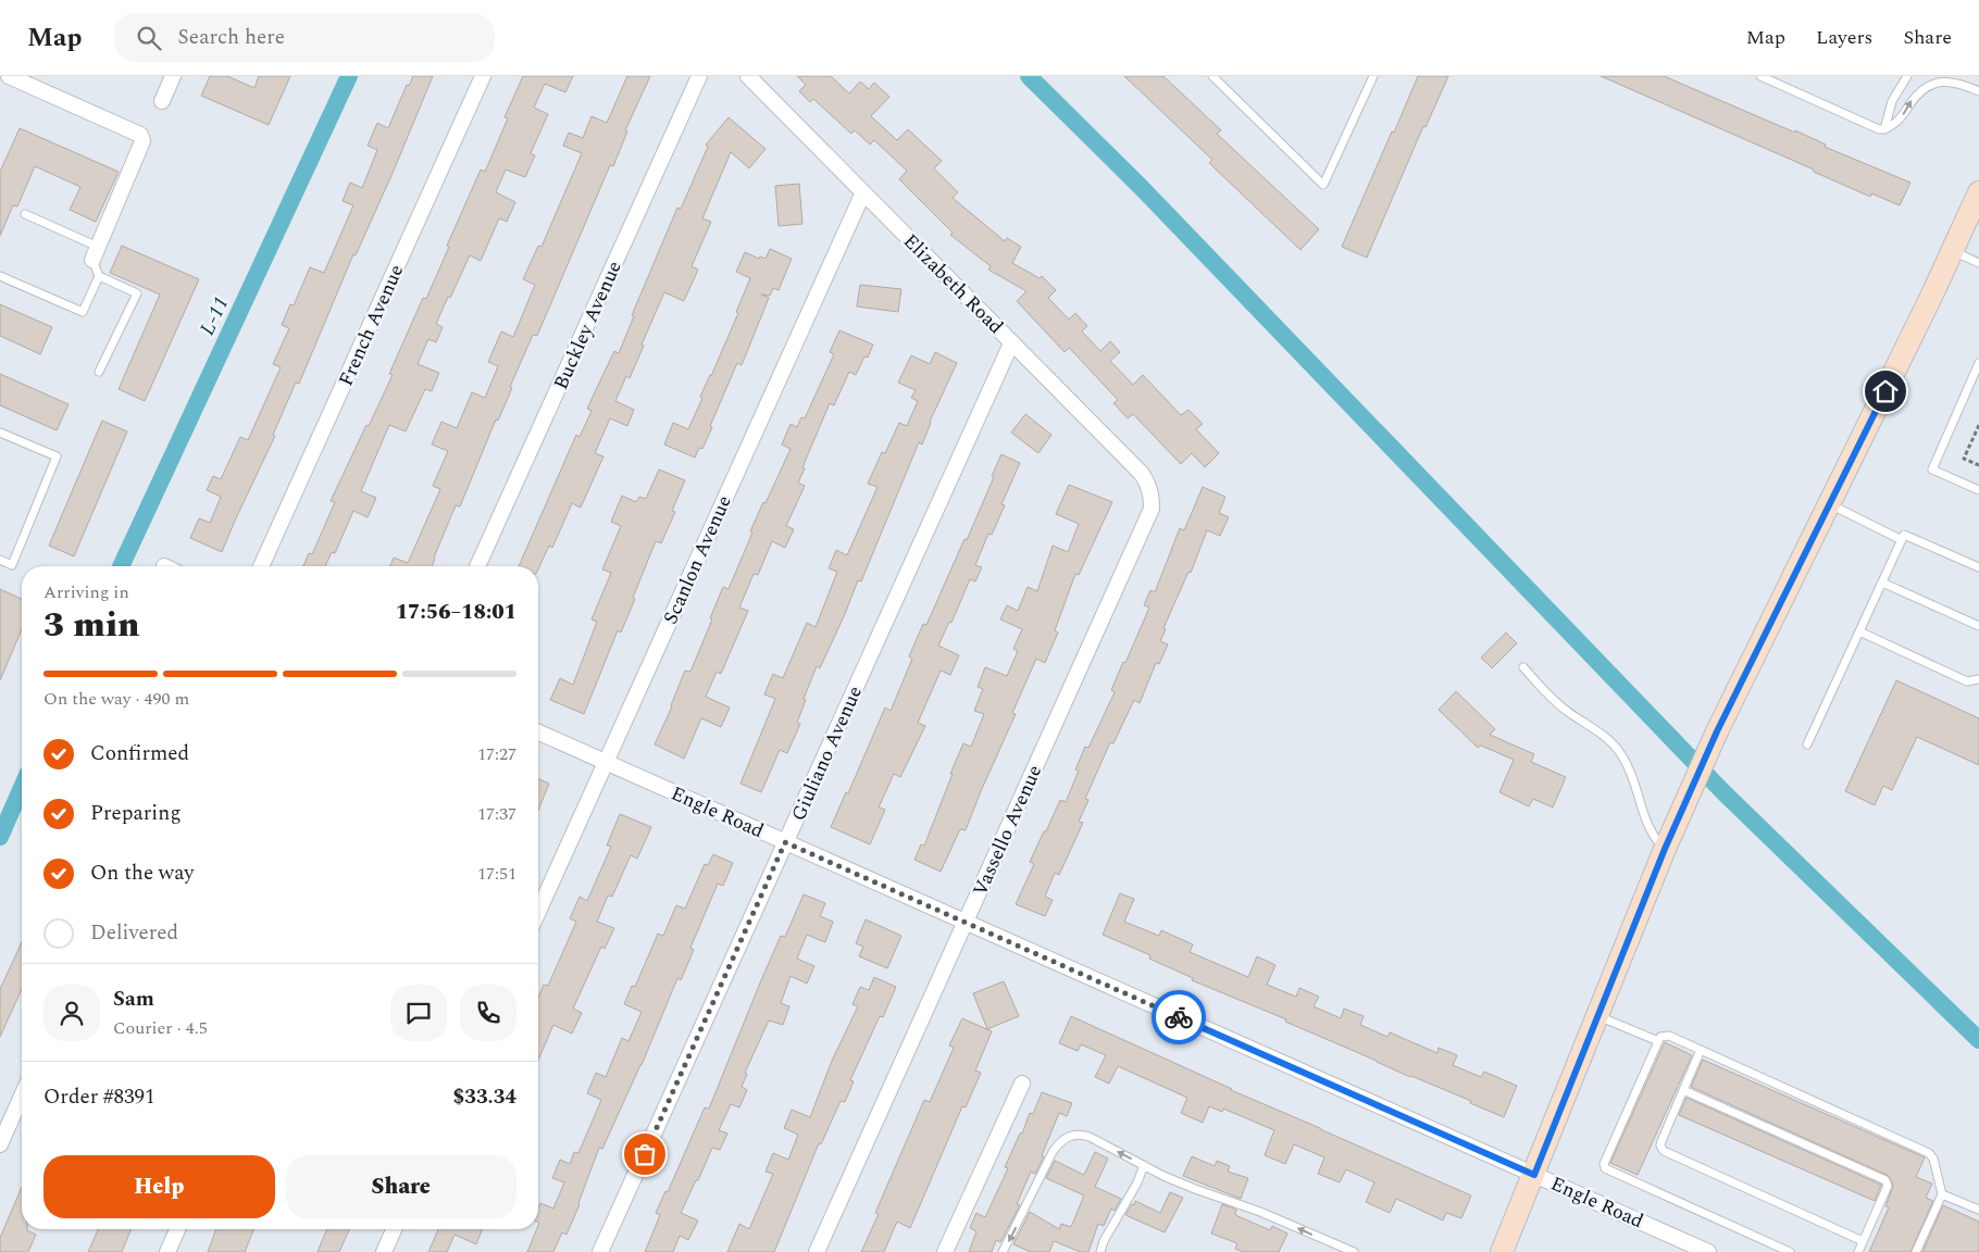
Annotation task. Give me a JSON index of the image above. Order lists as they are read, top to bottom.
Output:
{
  "streets": {
    "street": [
      "Elizabeth Road",
      "French Avenue",
      "Buckley Avenue",
      "Scanlon Avenue",
      "Giuliano Avenue",
      "Engle Road",
      "Vassello Avenue"
    ]
  },
  "crossings": [
    ["Elizabeth Road", "Scanlon Avenue"],
    ["Elizabeth Road", "Giuliano Avenue"],
    ["Elizabeth Road", "Vassello Avenue"],
    ["Scanlon Avenue", "Engle Road"],
    ["Giuliano Avenue", "Engle Road"],
    ["Engle Road", "Vassello Avenue"]
  ],
  "water": ["L-11"],
  "page": {
    "header": "Map",
    "search": "Search here",
    "nav": ["Map", "Layers", "Share"],
    "heading": ["3 min", "Arriving in", "17:56–18:01"],
    "panel": [
      "Sam",
      "Courier · 4.5",
      "Order #8391",
      "$33.34"
    ],
    "bar": "On the way · 490 m",
    "list": [
      ["Confirmed", "17:27"],
      ["Preparing", "17:37"],
      ["On the way", "17:51"],
      "Delivered"
    ],
    "buttons": ["Help", "Share"]
  }
}
